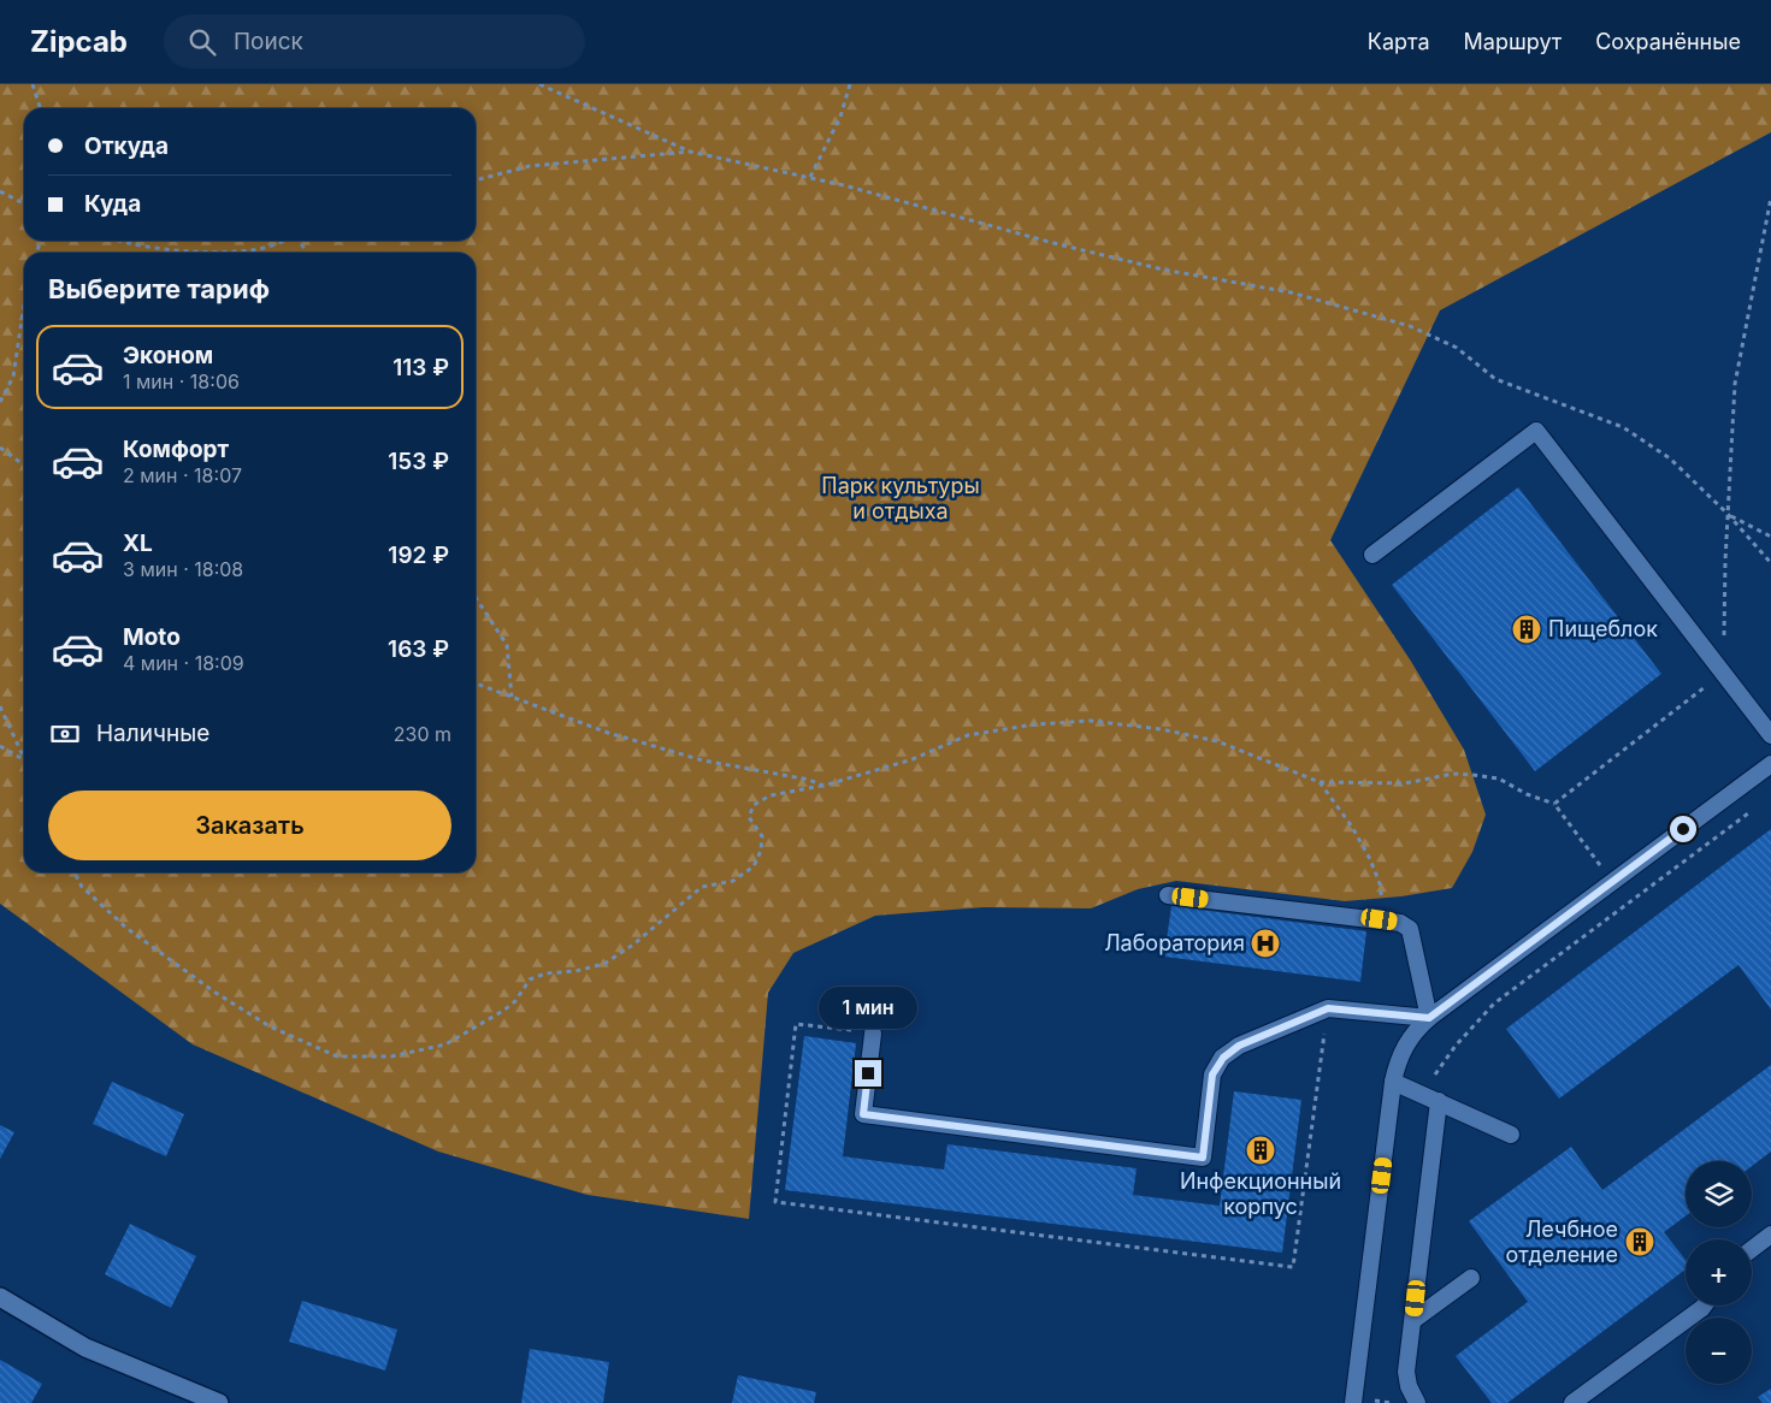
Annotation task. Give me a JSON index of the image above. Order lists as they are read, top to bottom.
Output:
{
  "parks": ["Парк культуры и отдыха"],
  "places": {
    "building": ["Пищеблок", "Инфекционный корпус", "Лечбное отделение"],
    "hospital": ["Лаборатория"]
  },
  "page": {
    "header": "Zipcab",
    "search": "Поиск",
    "nav": ["Карта", "Маршрут", "Сохранённые"],
    "banner": ["Откуда", "Куда"],
    "heading": "Выберите тариф",
    "list": [
      {
        "name": "Эконом",
        "note": "1 мин · 18:06",
        "value": "113 ₽"
      },
      {
        "name": "Комфорт",
        "note": "2 мин · 18:07",
        "value": "153 ₽"
      },
      {
        "name": "XL",
        "note": "3 мин · 18:08",
        "value": "192 ₽"
      },
      {
        "name": "Moto",
        "note": "4 мин · 18:09",
        "value": "163 ₽"
      }
    ],
    "pay": ["Наличные", "230 m"],
    "buttons": "Заказать",
    "bubble": "1 мин",
    "map_buttons": ["+", "−"]
  }
}
